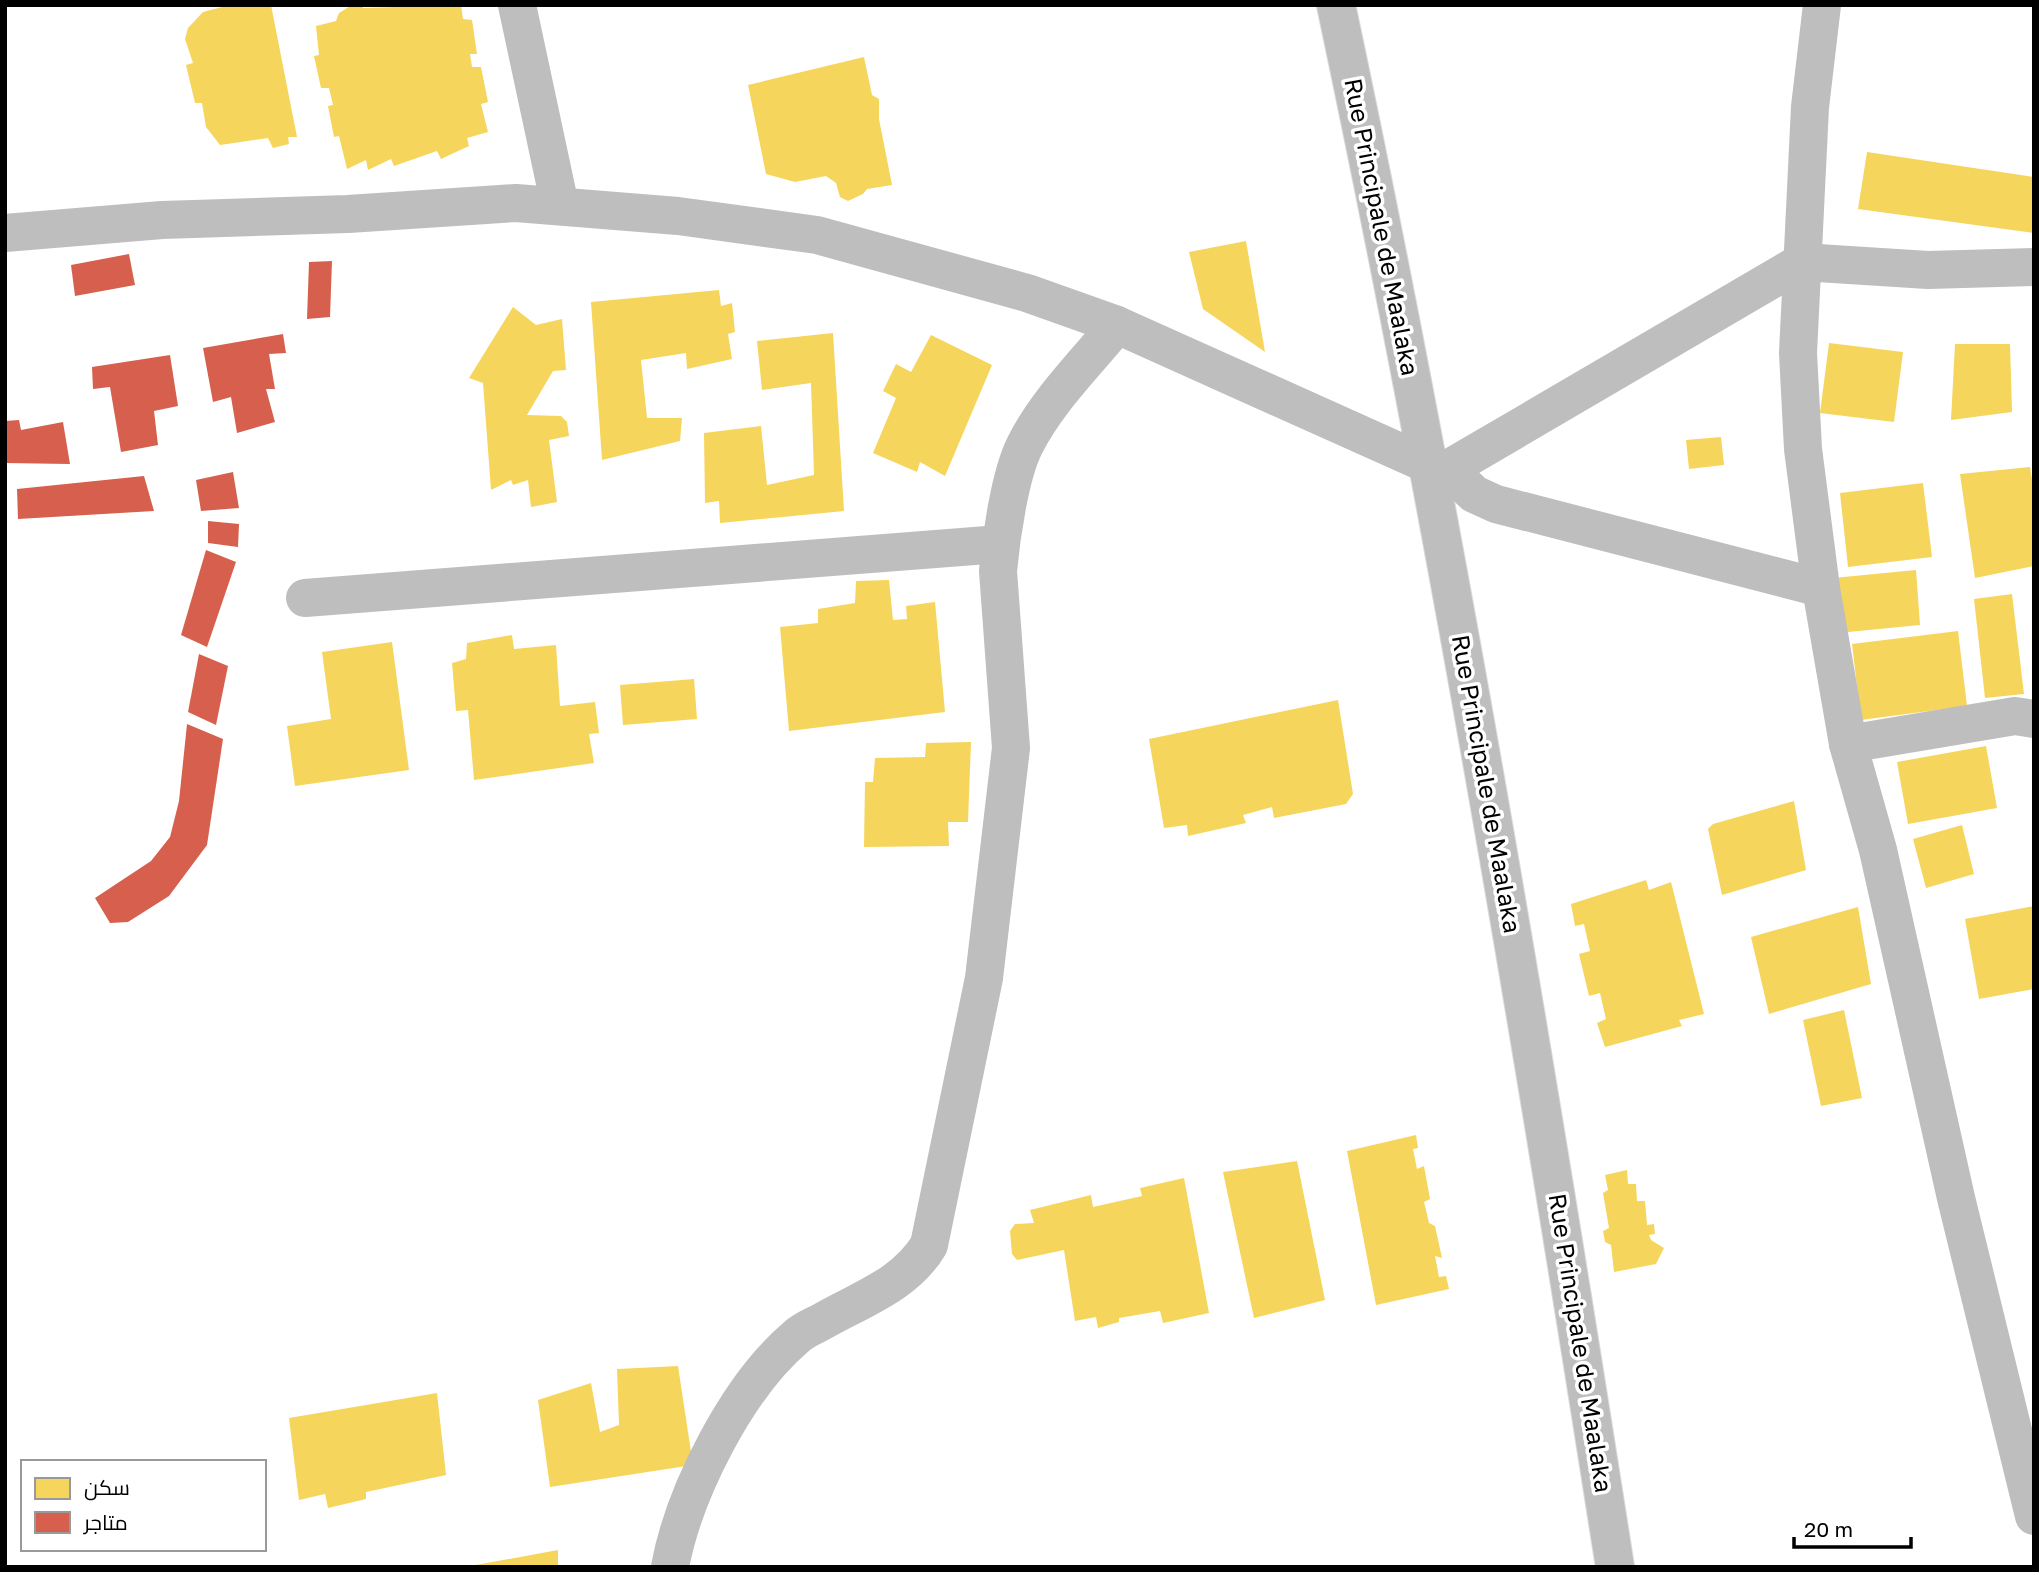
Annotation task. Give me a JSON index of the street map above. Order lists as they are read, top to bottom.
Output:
{
  "streets": {
    "street": ["Rue Principale de Maalaka"]
  },
  "legend": ["سكن", "متاجر"],
  "scale_bar": "20 m"
}
